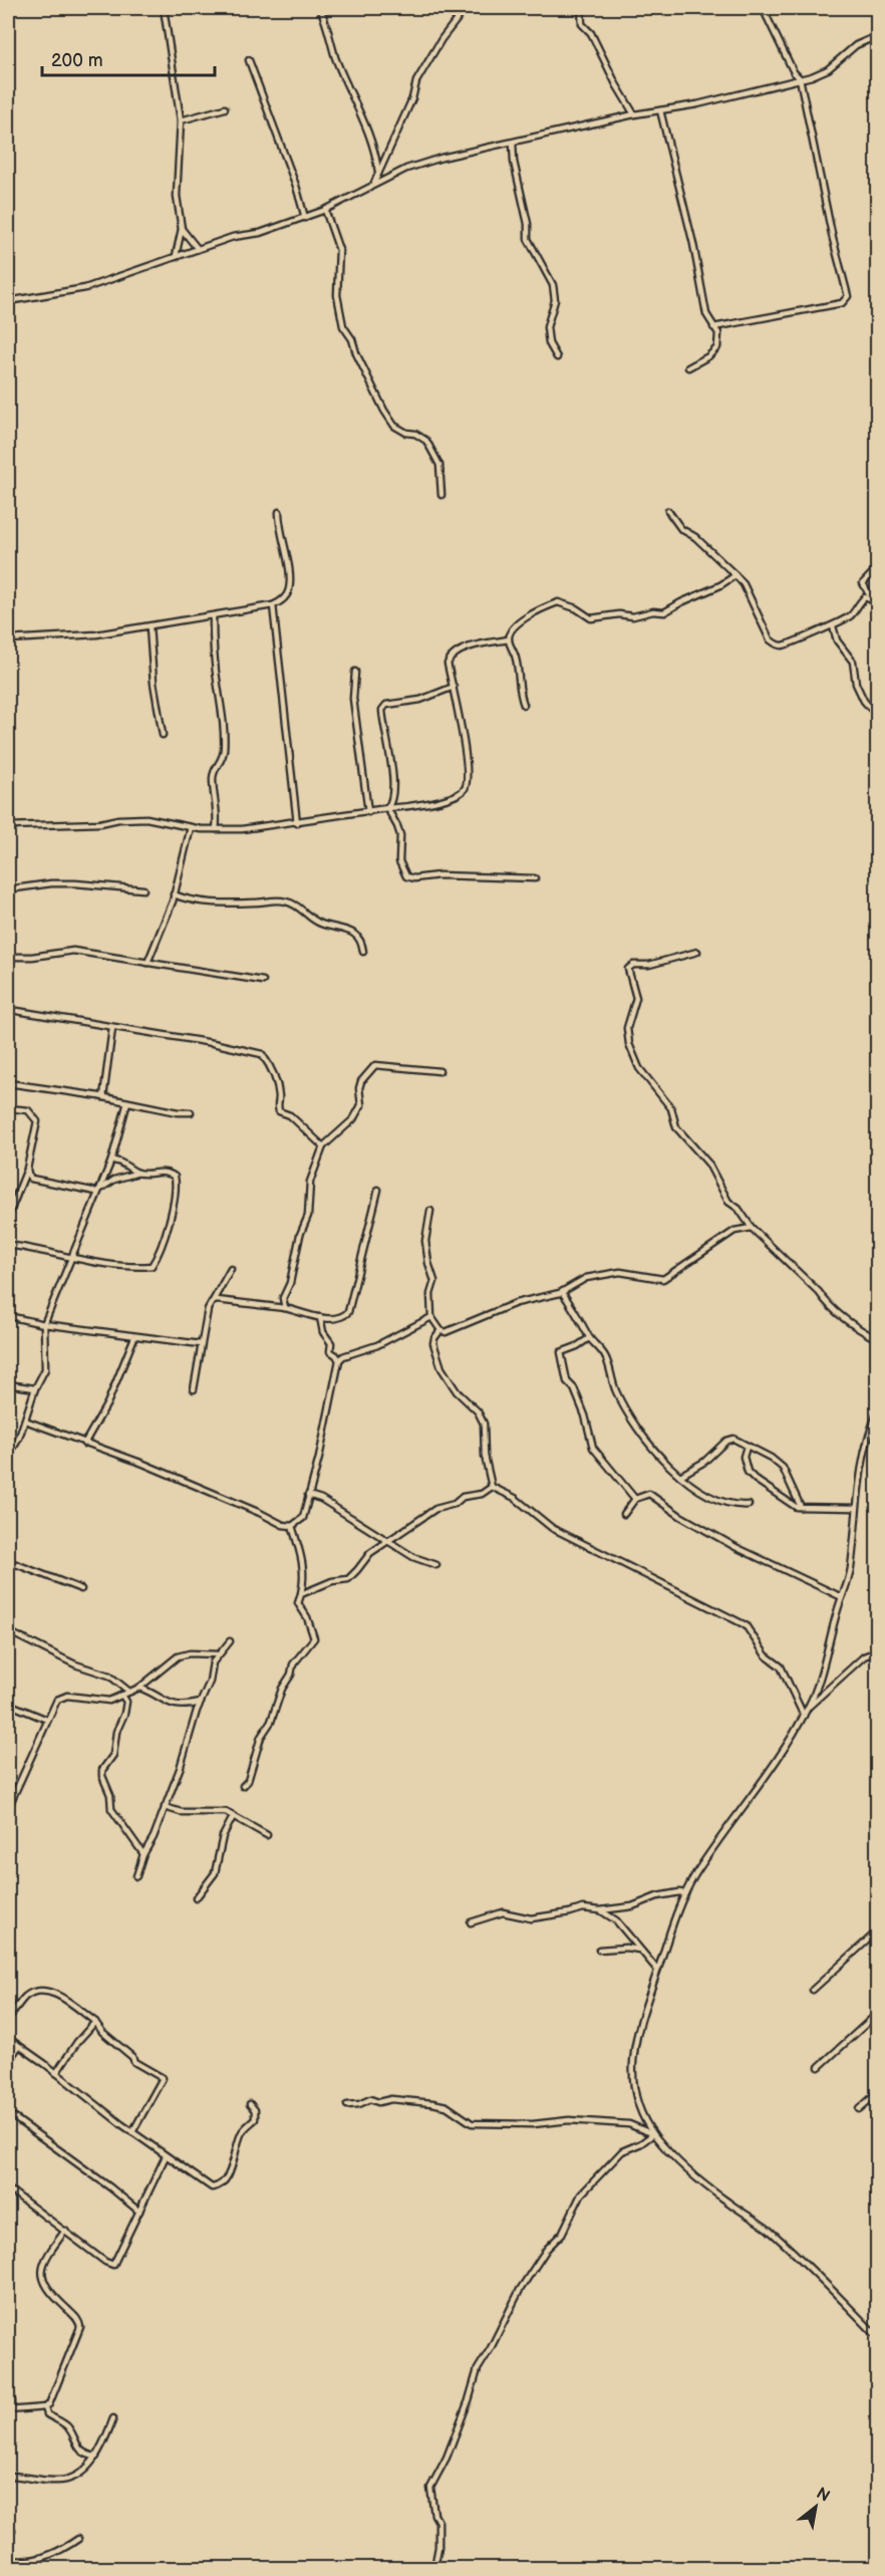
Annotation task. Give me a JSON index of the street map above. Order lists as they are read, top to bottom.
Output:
{
  "scale_bar": "200 m",
  "north": "top right"
}
